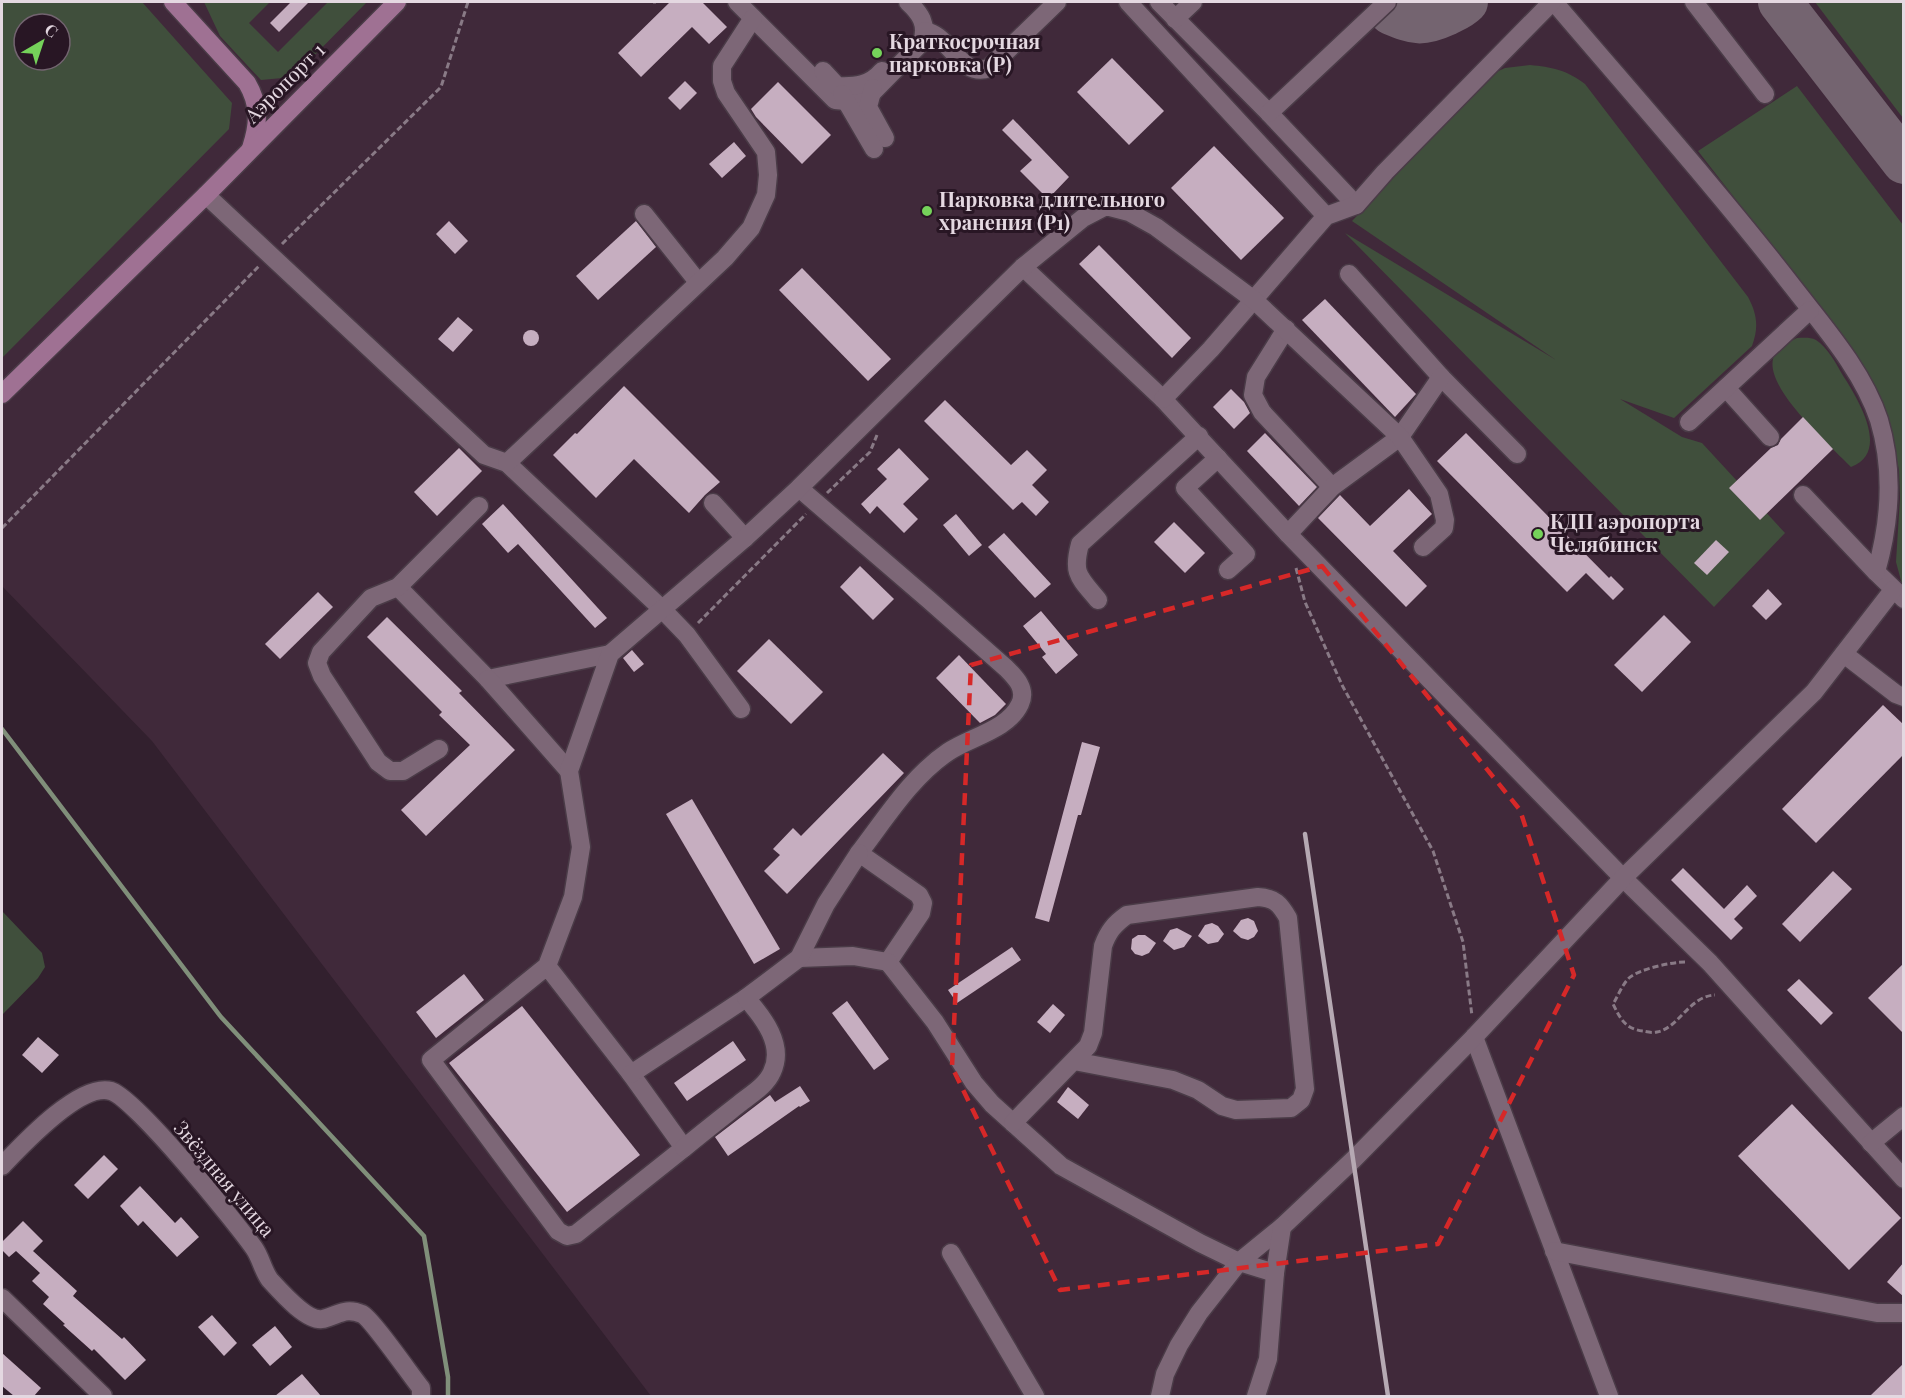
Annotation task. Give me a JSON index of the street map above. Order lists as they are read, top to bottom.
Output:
{
  "streets": {
    "main road": ["Аэропорт 1"],
    "street": ["Звёздная улица"]
  },
  "places": ["Краткосрочная парковка (P)", "Парковка длительного хранения (P1)", "КДП аэропорта Челябинск"],
  "north": "top right"
}
